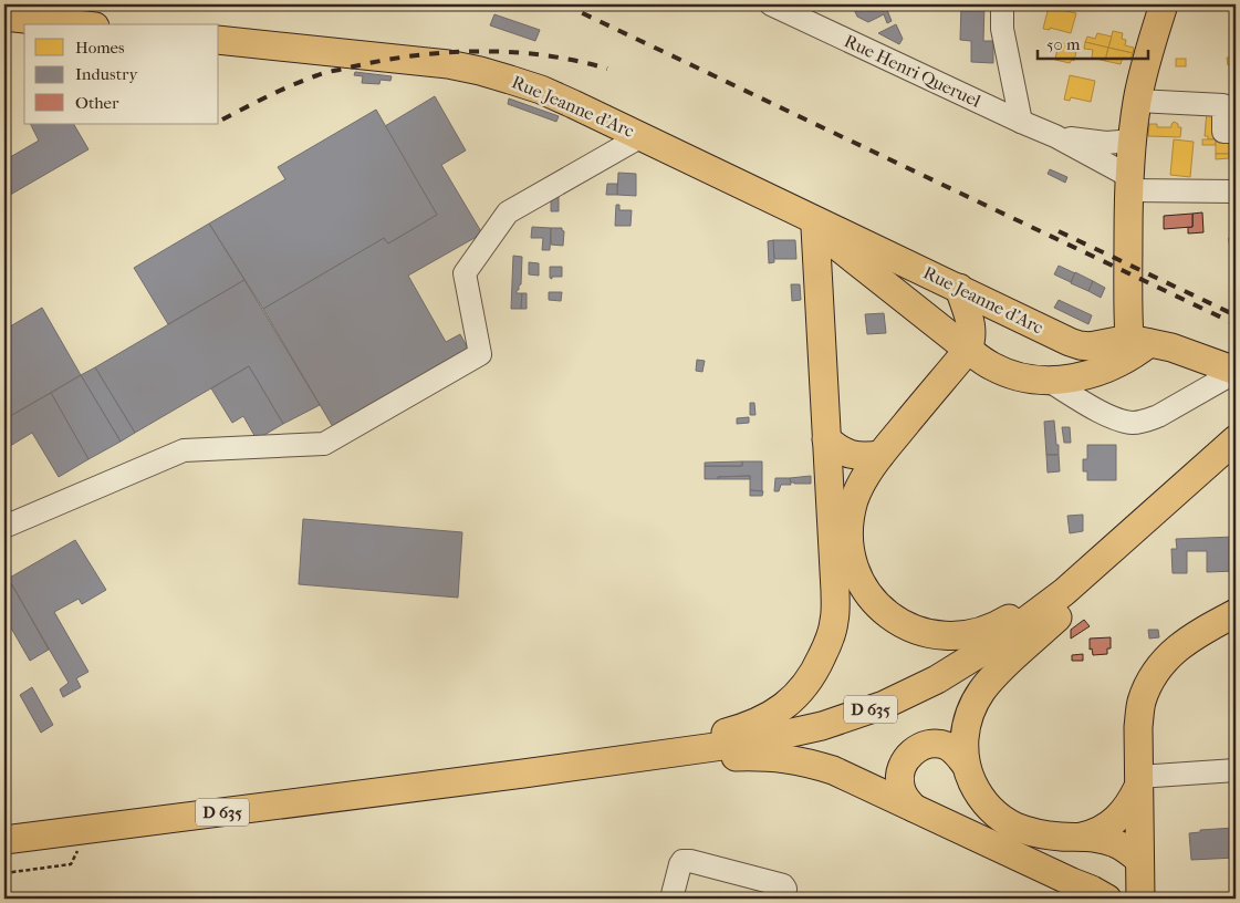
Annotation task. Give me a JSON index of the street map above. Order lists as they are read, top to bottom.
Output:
{
  "streets": {
    "main road": ["Rue Jeanne d'Arc", "D 635"],
    "street": ["Rue Henri Queruel"]
  },
  "legend": ["Homes", "Industry", "Other"],
  "scale_bar": "50 m"
}
